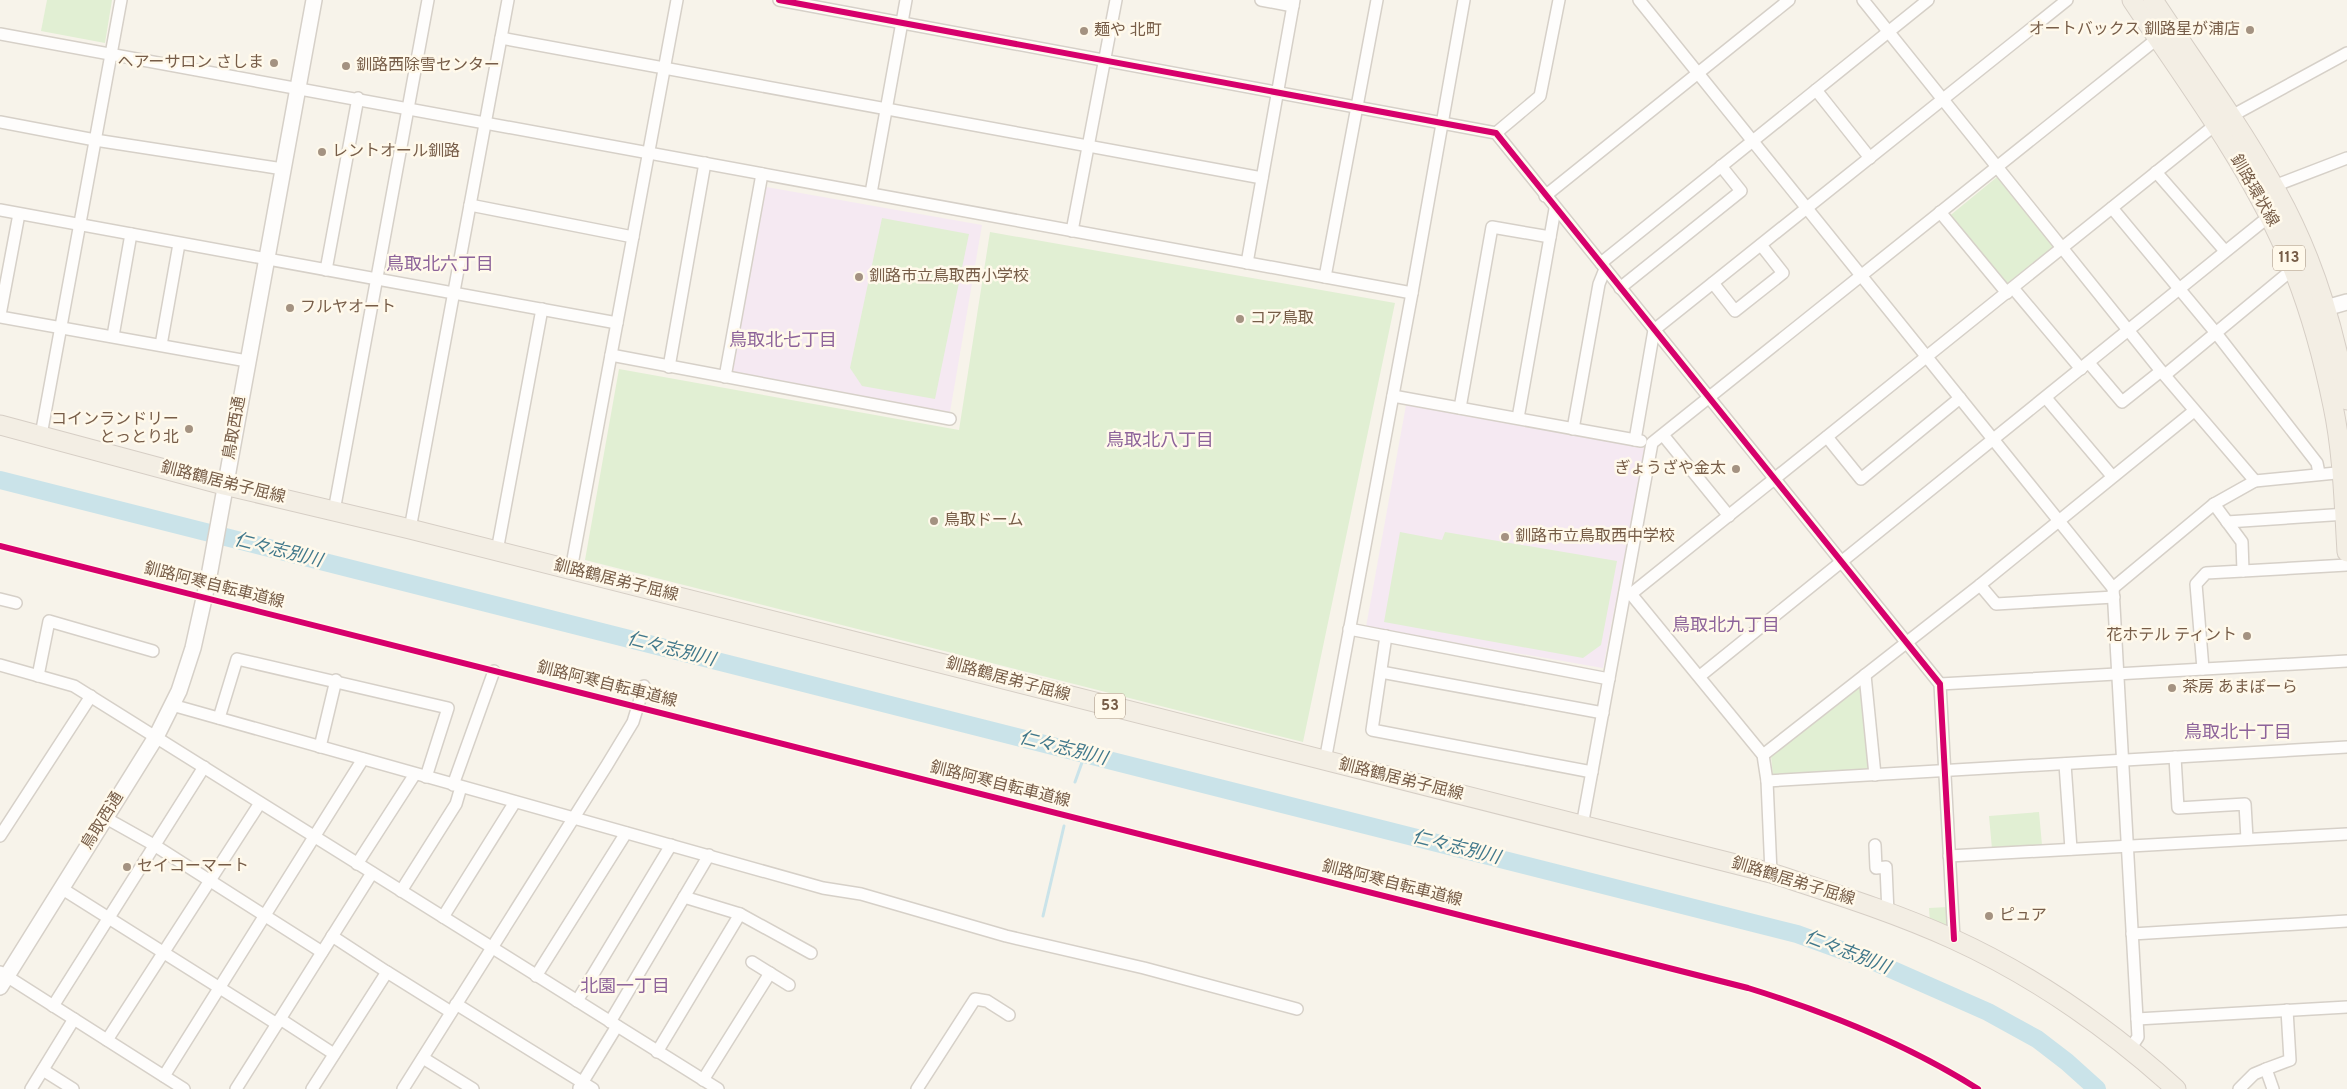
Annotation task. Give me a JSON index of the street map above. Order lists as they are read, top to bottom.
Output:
{
  "streets": {
    "main road": [
      "釧路環状線",
      "113",
      "釧路鶴居弟子屈線",
      "53"
    ],
    "street": ["鳥取西通"],
    "cycle path": ["釧路阿寒自転車道線"]
  },
  "crossings": [
    ["鳥取西通", "釧路鶴居弟子屈線"]
  ],
  "districts": [
    "鳥取北六丁目",
    "鳥取北七丁目",
    "鳥取北八丁目",
    "鳥取北九丁目",
    "鳥取北十丁目",
    "北園一丁目"
  ],
  "water": ["仁々志別川"],
  "places": [
    "オートバックス 釧路星が浦店",
    "麺や 北町",
    "ヘアーサロン さしま",
    "釧路西除雪センター",
    "レントオール釧路",
    "釧路市立鳥取西小学校",
    "フルヤオート",
    "コア鳥取",
    "コインランドリー とっとり北",
    "ぎょうざや金太",
    "鳥取ドーム",
    "釧路市立鳥取西中学校",
    "花ホテル ティント",
    "茶房 あまぽーら",
    "セイコーマート",
    "ピュア"
  ]
}
